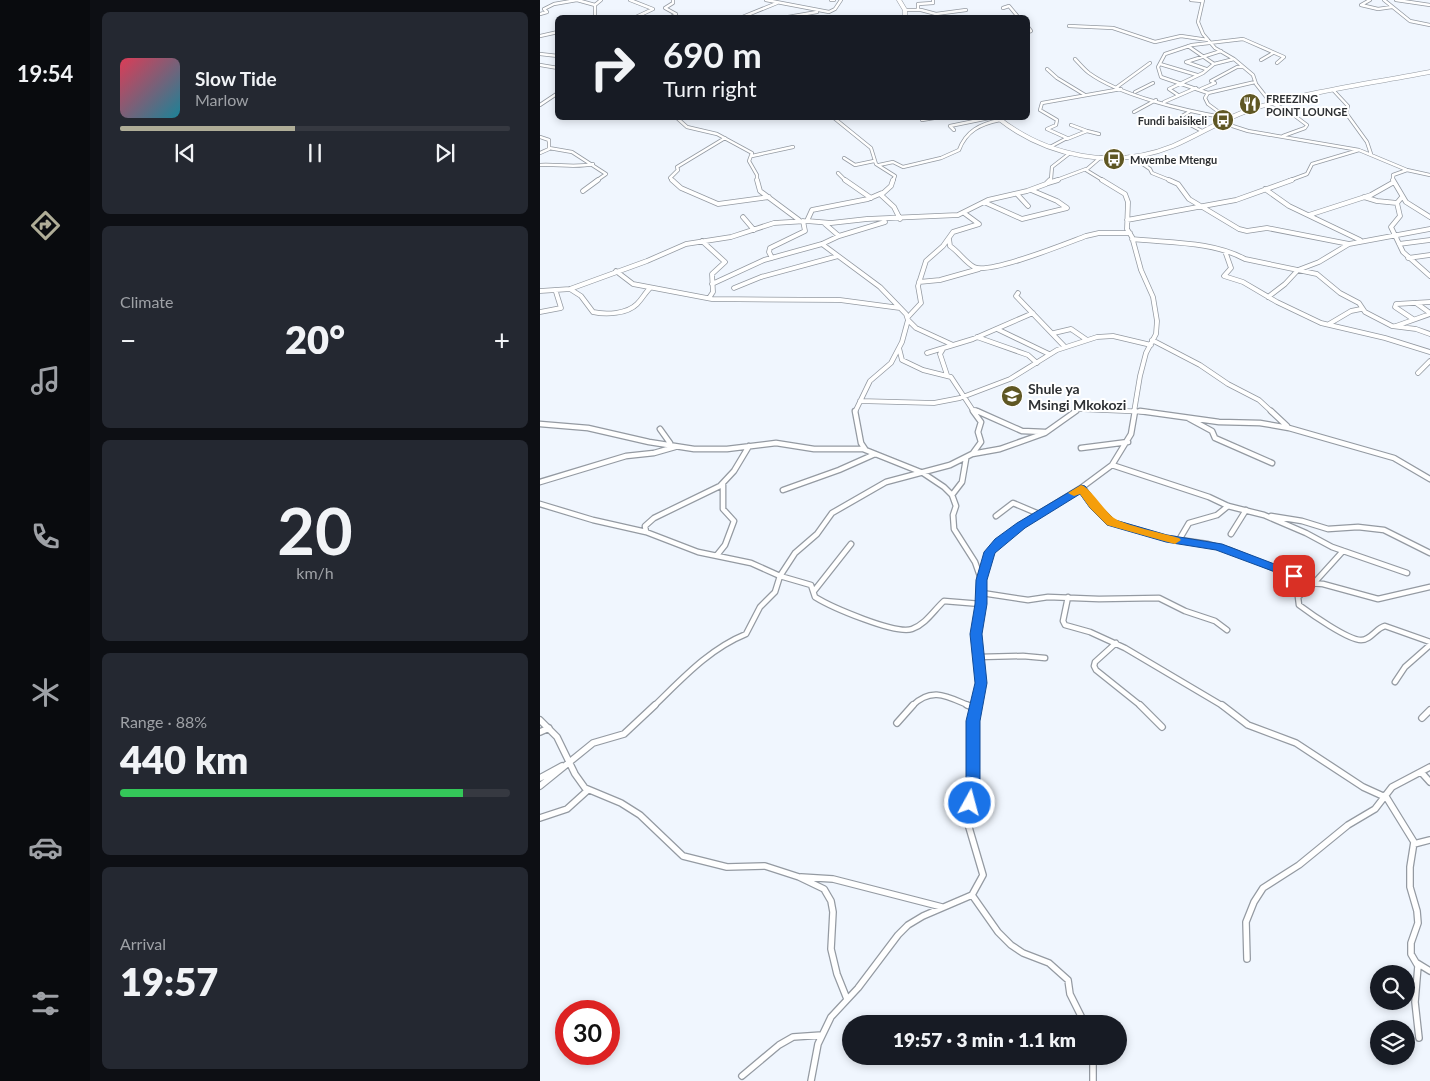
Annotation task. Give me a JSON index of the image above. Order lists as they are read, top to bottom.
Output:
{
  "places": {
    "restaurant": ["FREEZING POINT LOUNGE"],
    "bus stop": ["Fundi baisikeli", "Mwembe Mtengu"],
    "school or university": ["Shule ya Msingi Mkokozi"]
  },
  "page": {
    "tabs": "19:54",
    "turn": ["690 m", "Turn right"],
    "song": ["Slow Tide", "Marlow"],
    "tile": [
      "Climate",
      ["20", "km/h"],
      ["Range · 88%", "440 km"],
      ["Arrival", "19:57"]
    ],
    "heat": ["−", "20°", "+"],
    "limit": "30",
    "trip": "19:57 · 3 min · 1.1 km"
  }
}
